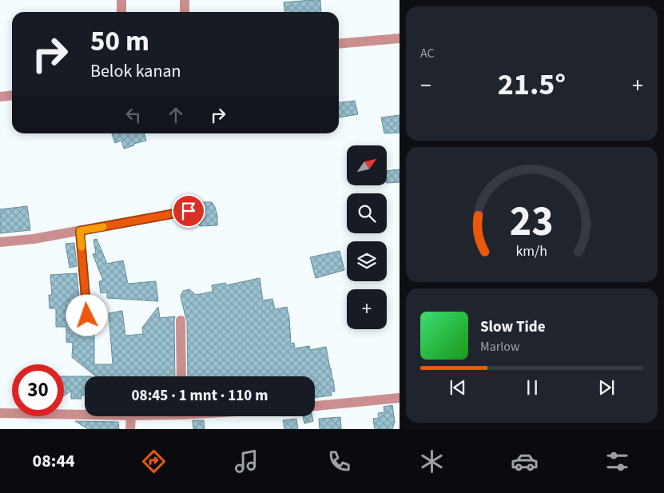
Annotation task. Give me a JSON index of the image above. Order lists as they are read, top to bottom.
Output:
{
  "north": "top right",
  "page": {
    "tile": "AC",
    "turn": ["50 m", "Belok kanan"],
    "heat": ["−", "21.5°", "+"],
    "map_buttons": "+",
    "song": ["Slow Tide", "Marlow"],
    "limit": "30",
    "trip": "08:45 · 1 mnt · 110 m",
    "tabs": "08:44",
    "gauge": ["23", "km/h"]
  }
}
